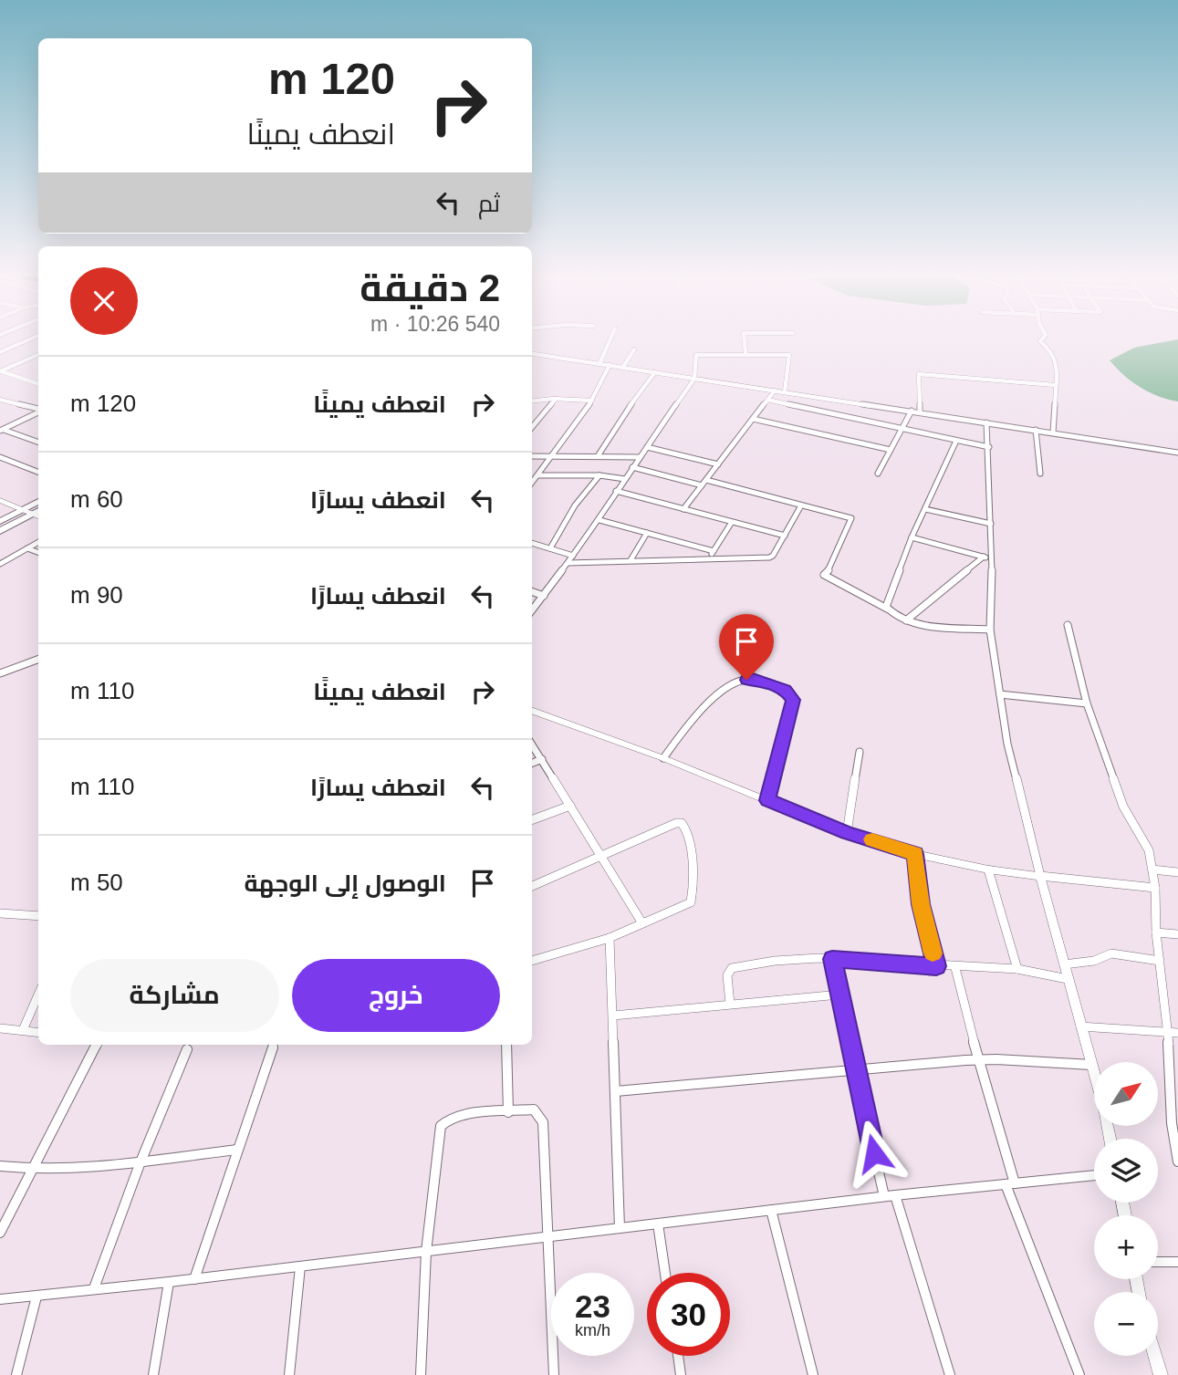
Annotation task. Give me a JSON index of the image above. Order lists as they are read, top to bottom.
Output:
{
  "north": "top right",
  "page": {
    "turn": ["120 m", "انعطف يمينًا"],
    "then": "ثم",
    "heading": ["2 دقيقة", "540 m · 10:26"],
    "list": [
      {
        "name": "انعطف يمينًا",
        "value": "120 m"
      },
      {
        "name": "انعطف يسارًا",
        "value": "60 m"
      },
      {
        "name": "انعطف يسارًا",
        "value": "90 m"
      },
      {
        "name": "انعطف يمينًا",
        "value": "110 m"
      },
      {
        "name": "انعطف يسارًا",
        "value": "110 m"
      },
      {
        "name": "الوصول إلى الوجهة",
        "value": "50 m"
      }
    ],
    "buttons": ["خروج", "مشاركة"],
    "map_buttons": ["+", "−"],
    "speed": "23 km/h",
    "limit": "30"
  }
}
